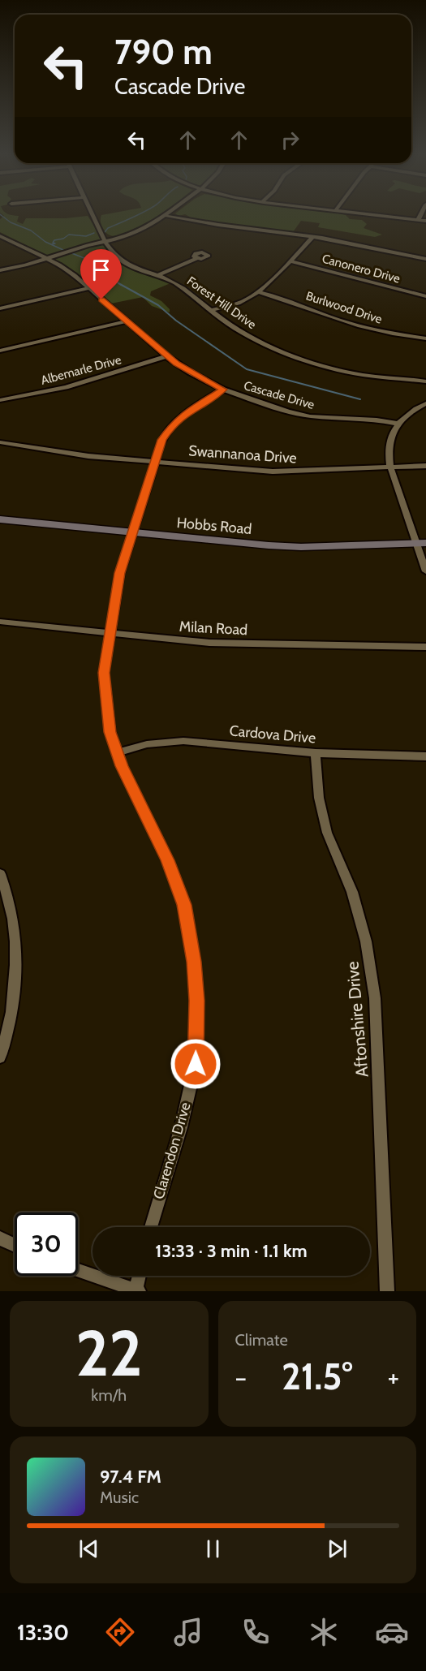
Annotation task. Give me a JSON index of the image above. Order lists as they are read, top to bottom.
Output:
{
  "streets": {
    "street": [
      "Canonero Drive",
      "Forest Hill Drive",
      "Burlwood Drive",
      "Albemarle Drive",
      "Cascade Drive",
      "Swannanoa Drive",
      "Hobbs Road",
      "Milan Road",
      "Cardova Drive",
      "Aftonshire Drive",
      "Clarendon Drive"
    ]
  },
  "crossings": [
    ["Albemarle Drive", "Cascade Drive"],
    ["Cascade Drive", "Clarendon Drive"],
    ["Swannanoa Drive", "Clarendon Drive"],
    ["Hobbs Road", "Clarendon Drive"],
    ["Milan Road", "Clarendon Drive"],
    ["Cardova Drive", "Aftonshire Drive"],
    ["Cardova Drive", "Clarendon Drive"]
  ],
  "page": {
    "turn": ["790 m", "Cascade Drive"],
    "limit": "30",
    "trip": "13:33 · 3 min · 1.1 km",
    "tile": [
      ["22", "km/h"],
      "Climate"
    ],
    "heat": ["−", "21.5°", "+"],
    "song": ["97.4 FM", "Music"],
    "tabs": "13:30"
  }
}
